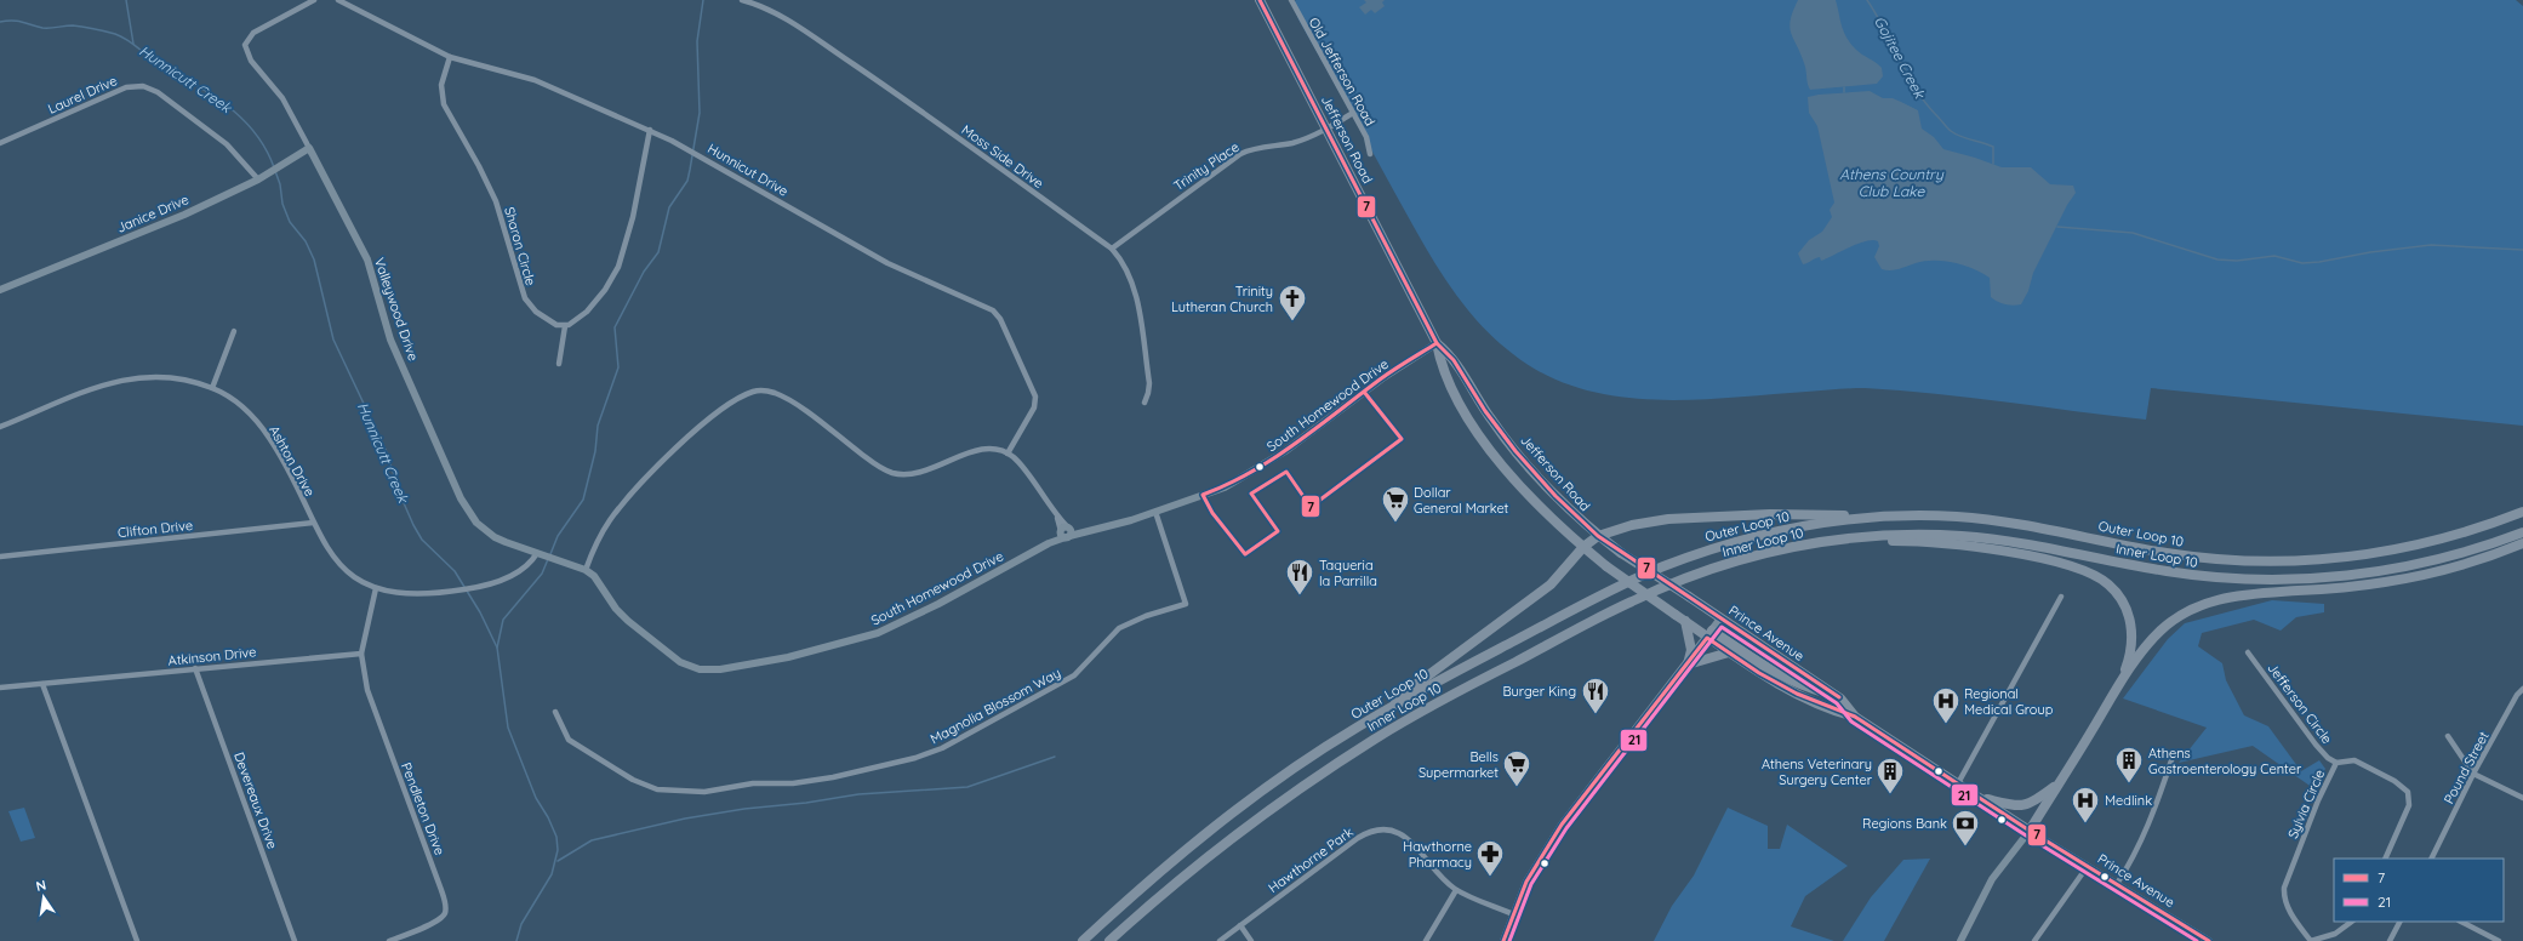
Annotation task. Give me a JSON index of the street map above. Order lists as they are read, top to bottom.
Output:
{
  "streets": {
    "highway": [
      "Jefferson Road",
      "Outer Loop 10",
      "Inner Loop 10",
      "Prince Avenue"
    ],
    "street": [
      "Old Jefferson Road",
      "Laurel Drive",
      "Moss Side Drive",
      "Trinity Place",
      "Hunnicut Drive",
      "Janice Drive",
      "Sharon Circle",
      "Valleywood Drive",
      "South Homewood Drive",
      "Ashton Drive",
      "Clifton Drive",
      "Atkinson Drive",
      "Jefferson Circle",
      "Magnolia Blossom Way",
      "Pound Street",
      "Devereaux Drive",
      "Sylvia Circle",
      "Pendleton Drive",
      "Hawthorne Park"
    ]
  },
  "crossings": [
    ["Old Jefferson Road", "Trinity Place"],
    ["Laurel Drive", "Janice Drive"],
    ["Jefferson Road", "Trinity Place"],
    ["Jefferson Road", "South Homewood Drive"],
    ["Jefferson Road", "Prince Avenue"],
    ["Moss Side Drive", "Trinity Place"],
    ["Hunnicut Drive", "Sharon Circle"],
    ["Janice Drive", "Valleywood Drive"],
    ["Valleywood Drive", "South Homewood Drive"],
    ["Valleywood Drive", "Ashton Drive"],
    ["South Homewood Drive", "Magnolia Blossom Way"],
    ["Ashton Drive", "Clifton Drive"],
    ["Atkinson Drive", "Devereaux Drive"],
    ["Atkinson Drive", "Pendleton Drive"],
    ["Jefferson Circle", "Sylvia Circle"]
  ],
  "water": ["Gojitee Creek", "Hunnicutt Creek", "Athens Country Club Lake"],
  "places": {
    "church": ["Trinity Lutheran Church"],
    "supermarket": ["Dollar General Market", "Bells Supermarket"],
    "restaurant": ["Taqueria la Parrilla", "Burger King"],
    "hospital": ["Regional Medical Group", "Medlink"],
    "building": ["Athens Gastroenterology Center", "Athens Veterinary Surgery Center"],
    "bank": ["Regions Bank"],
    "pharmacy": ["Hawthorne Pharmacy"]
  },
  "lines": ["transit line 7", "transit line 21"],
  "legend": ["7", "21"],
  "north": "top"
}
